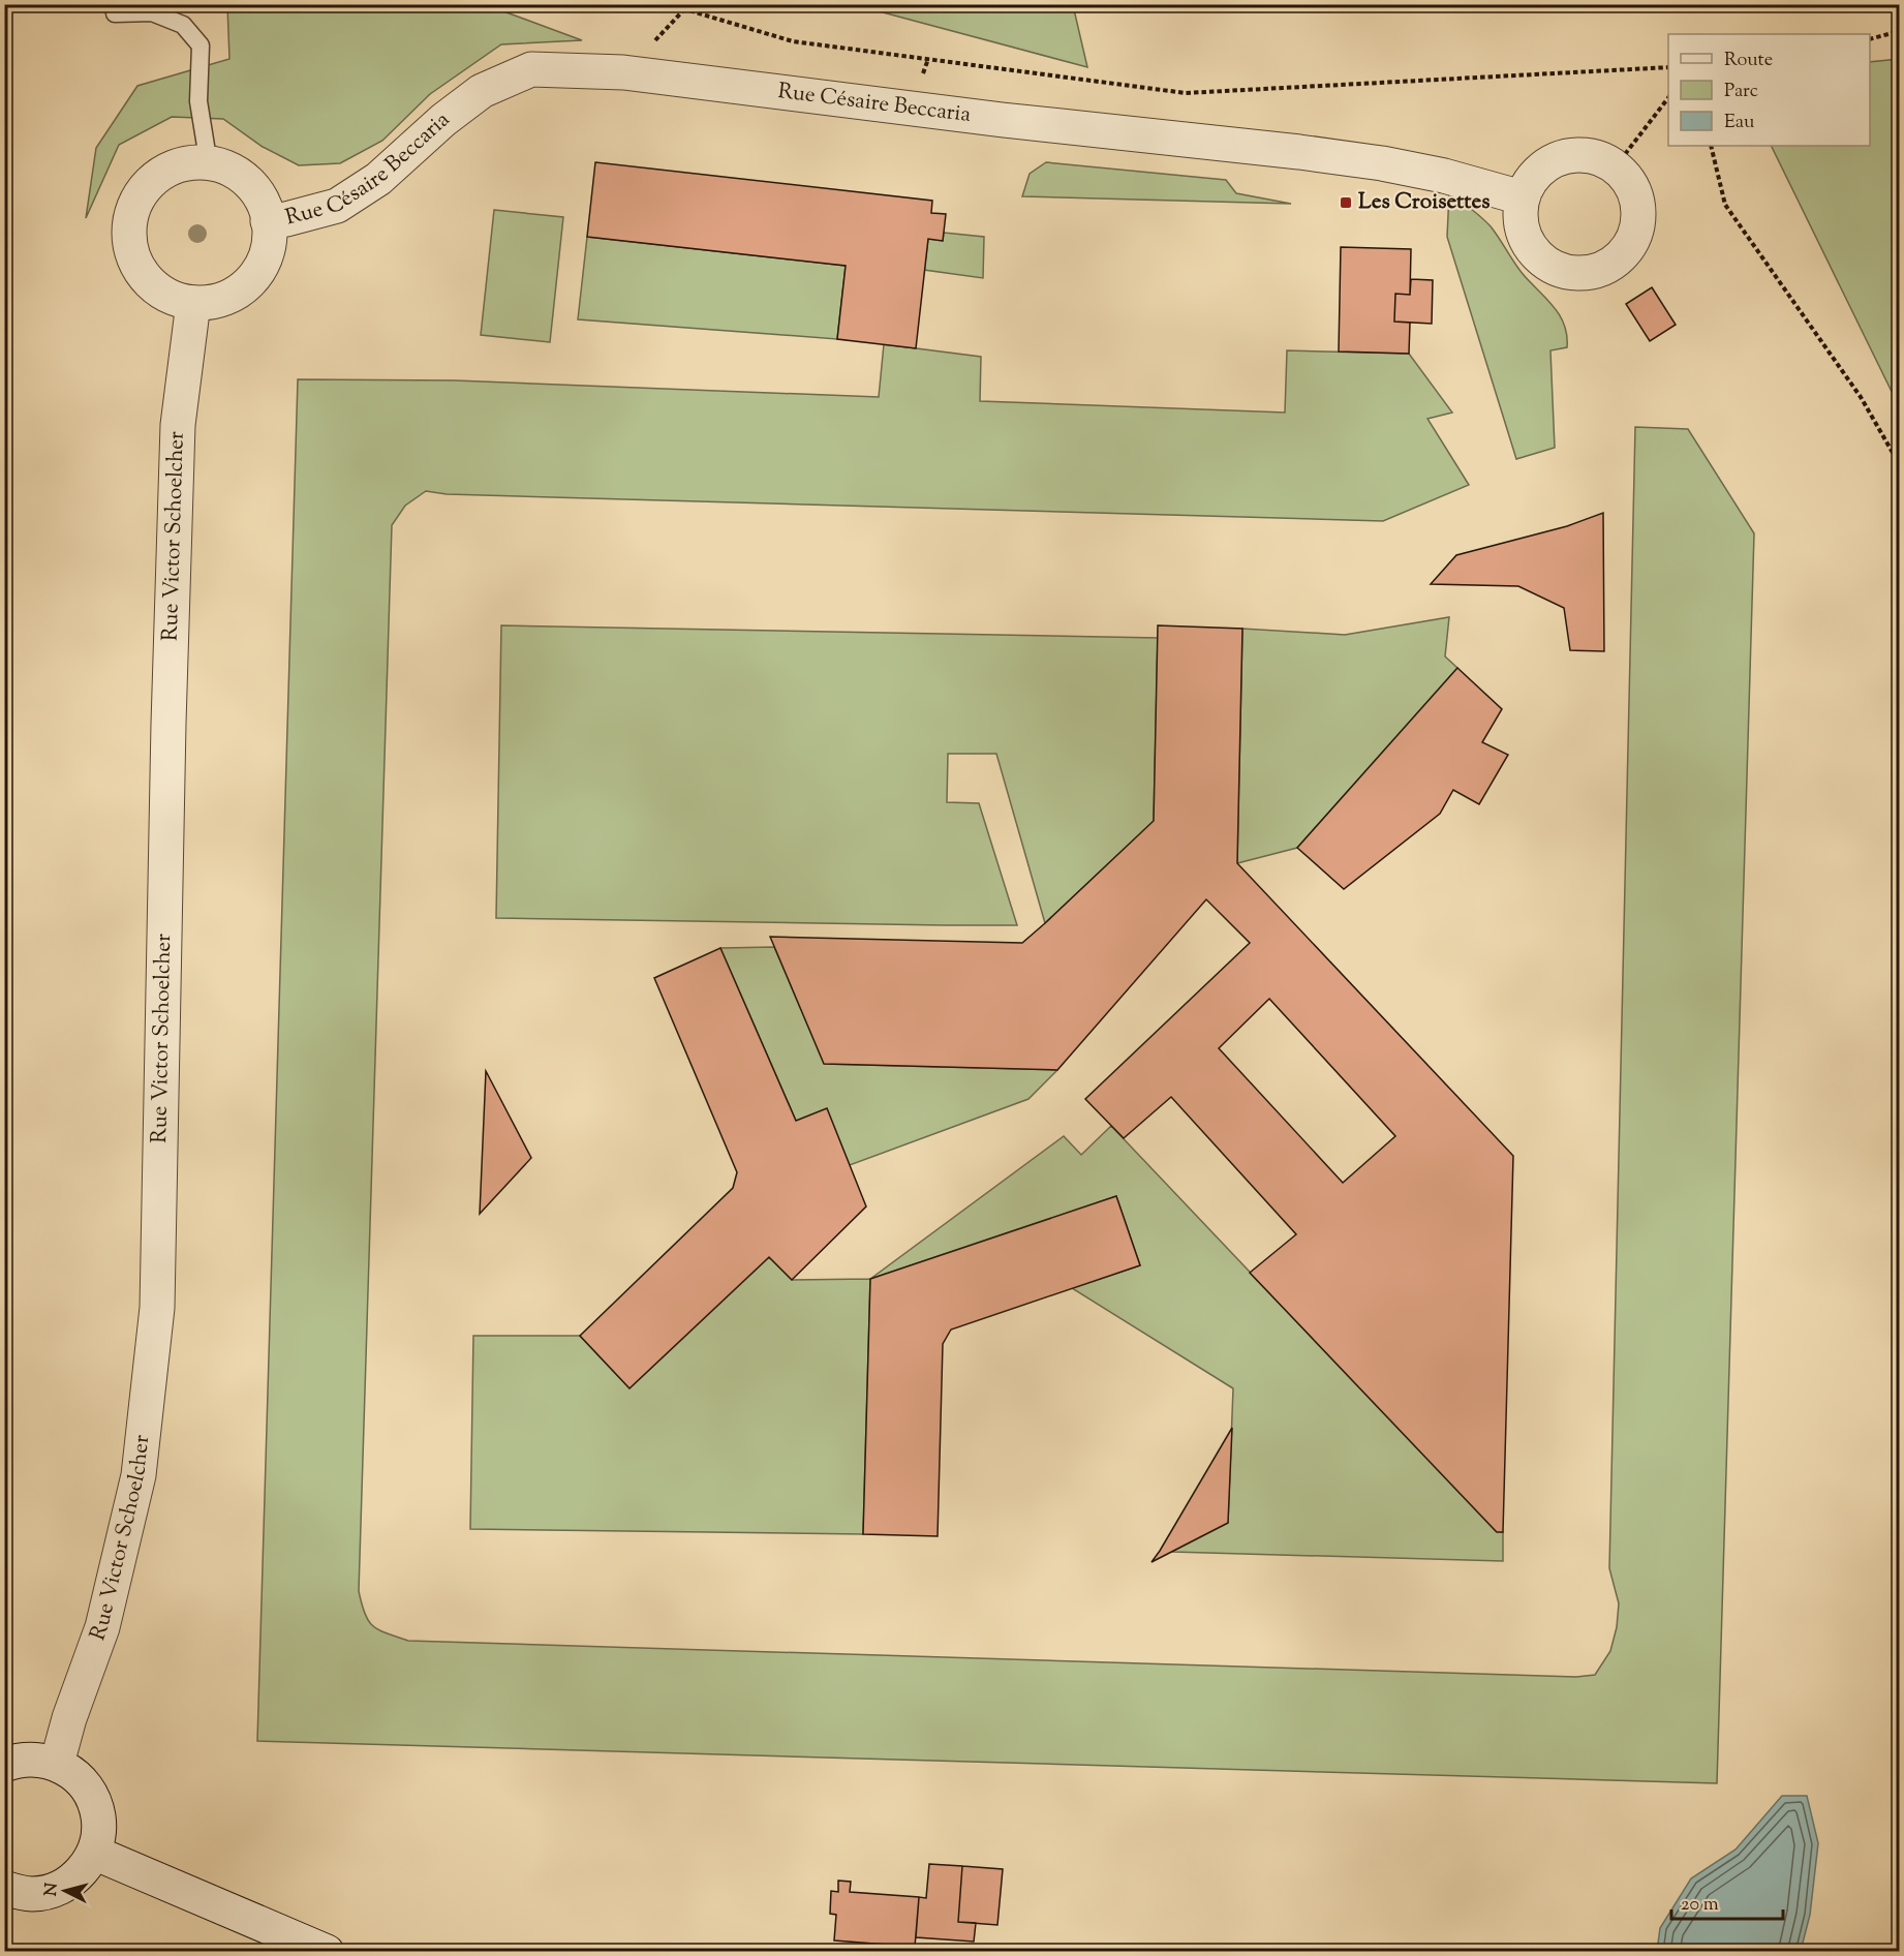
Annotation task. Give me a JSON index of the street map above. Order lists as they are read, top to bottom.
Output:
{
  "streets": {
    "street": ["Rue Césaire Beccaria", "Rue Victor Schoelcher"]
  },
  "crossings": [
    ["Rue Césaire Beccaria", "Rue Victor Schoelcher"]
  ],
  "places": {
    "transit": ["Les Croisettes"]
  },
  "legend": ["Route", "Parc", "Eau"],
  "scale_bar": "20 m",
  "north": "left"
}
